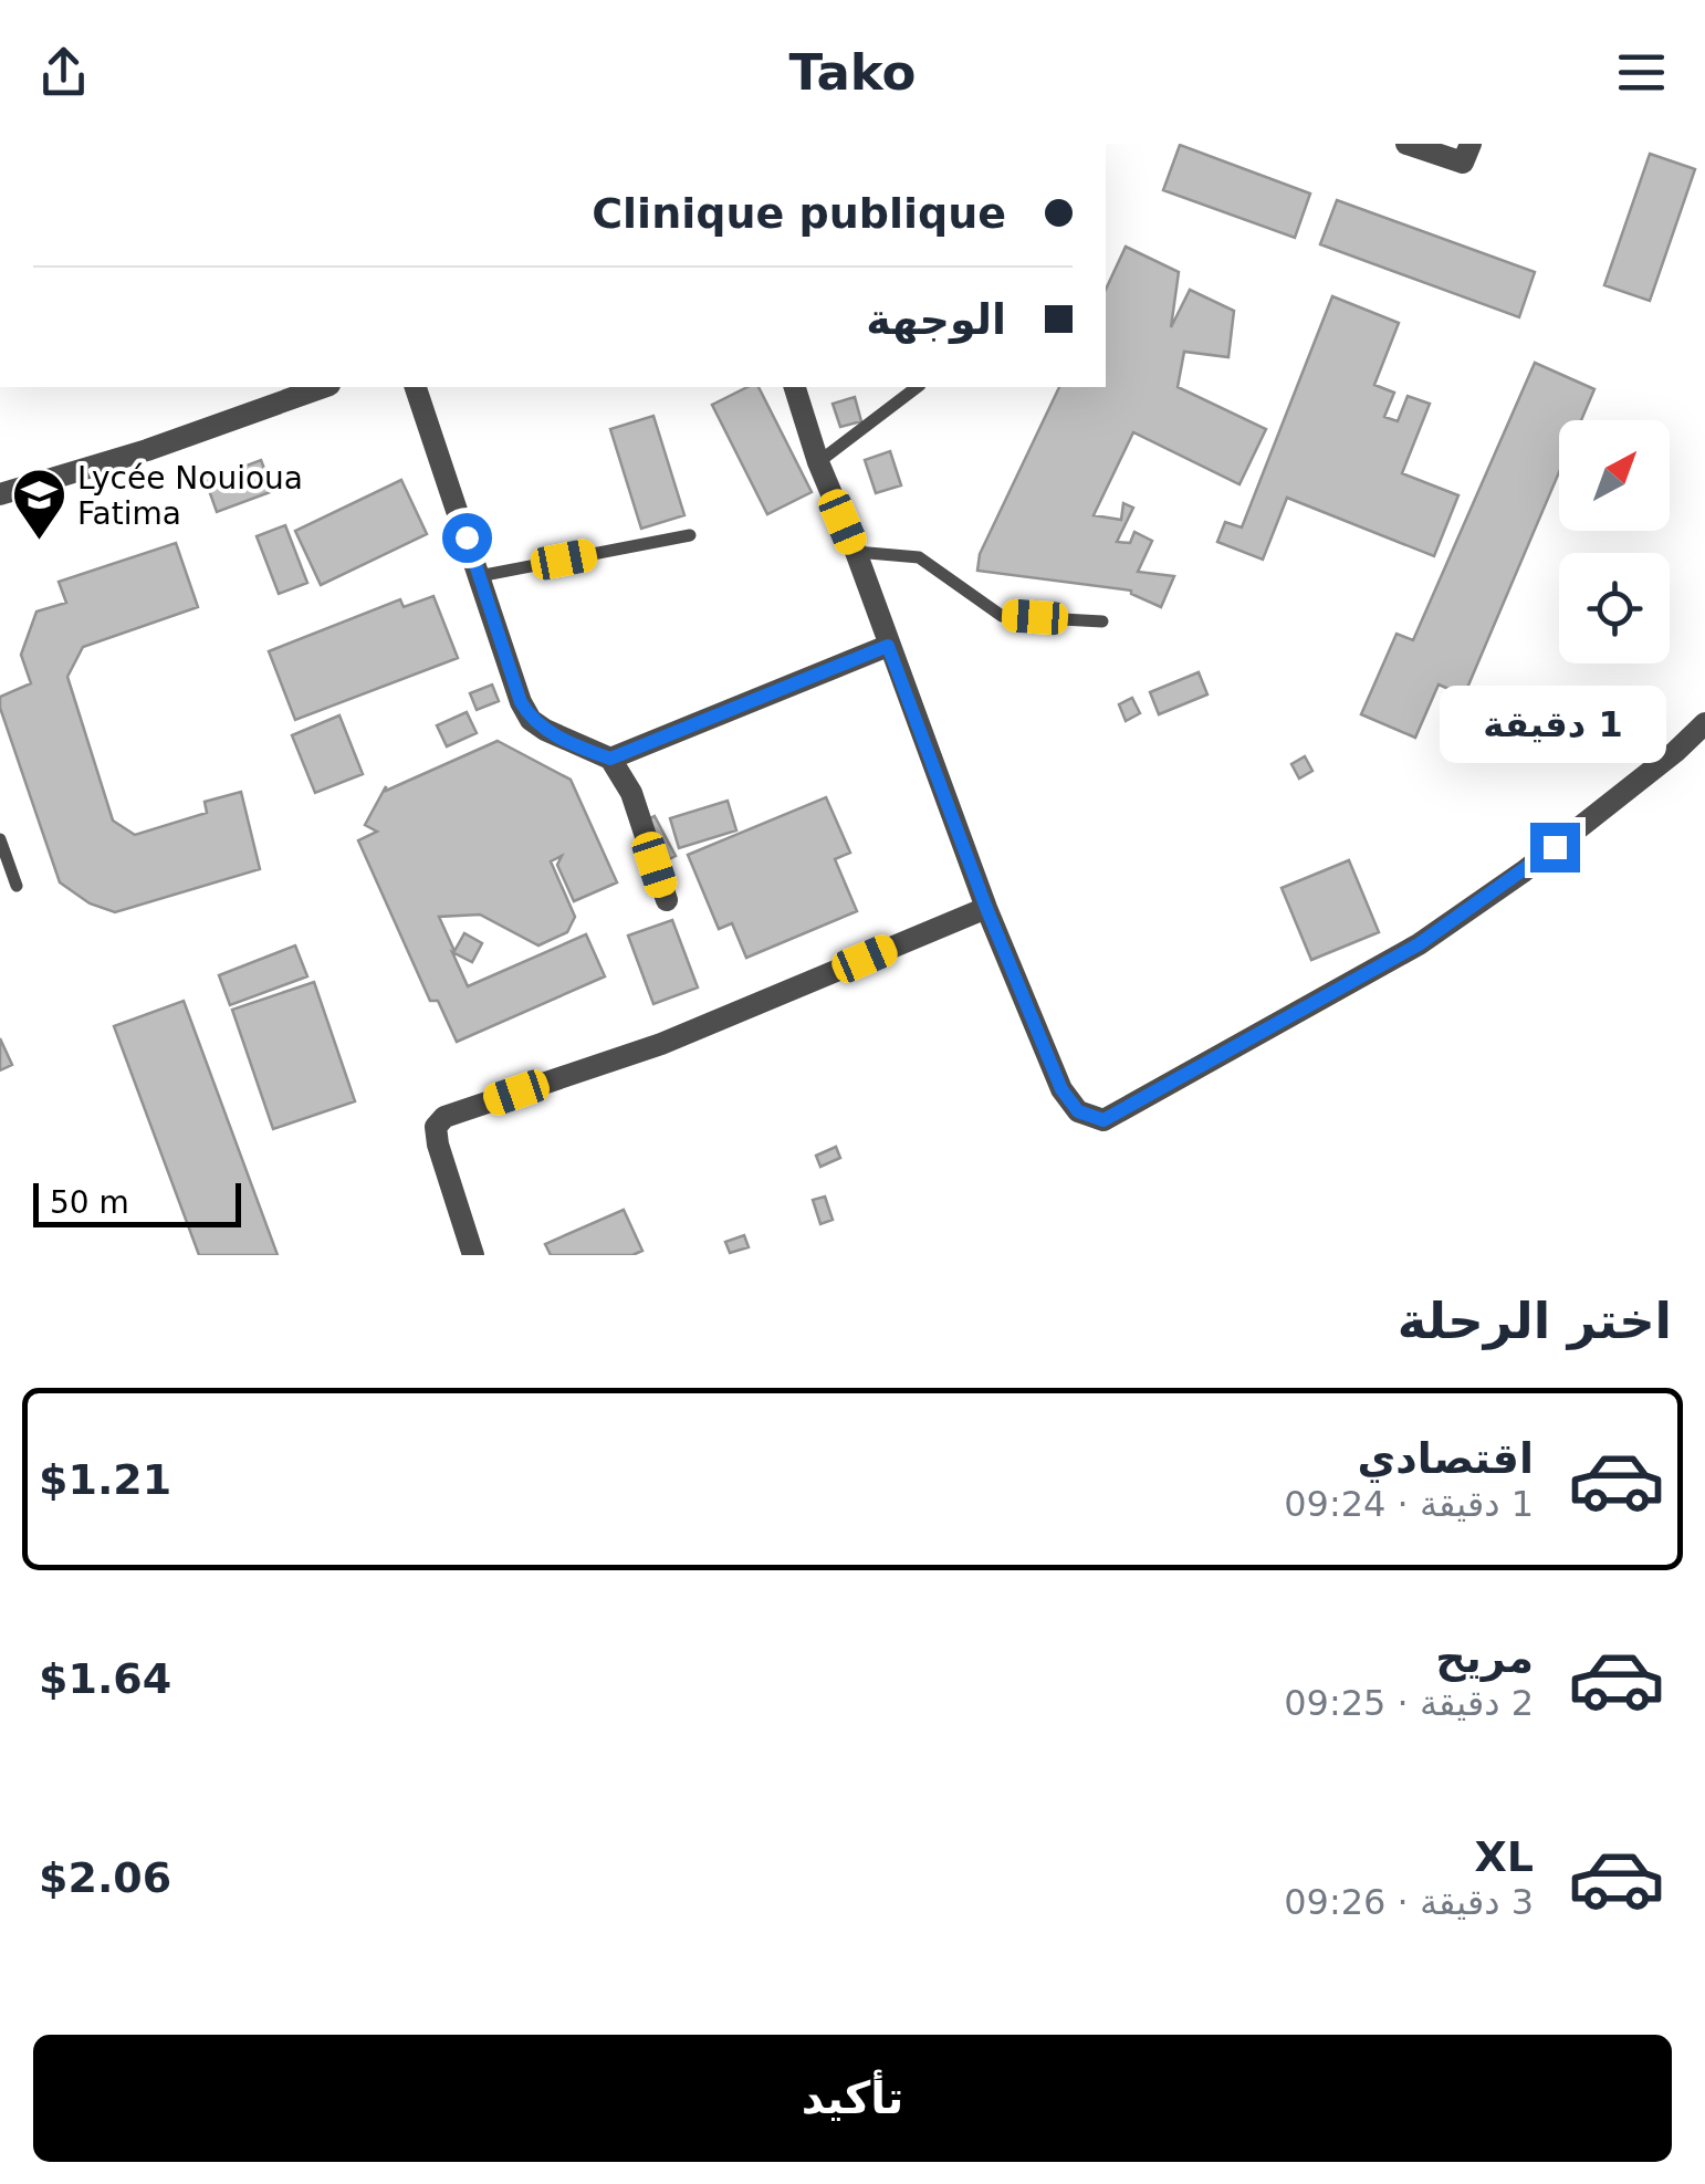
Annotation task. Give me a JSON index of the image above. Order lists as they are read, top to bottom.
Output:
{
  "places": {
    "school or university": ["Lycée Nouioua Fatima"]
  },
  "scale_bar": "50 m",
  "north": "top right",
  "page": {
    "header": "Tako",
    "banner": ["Clinique publique", "الوجهة"],
    "bubble": "1 دقيقة",
    "scale": "50 m",
    "heading": "اختر الرحلة",
    "list": [
      {
        "name": "اقتصادي",
        "note": "1 دقيقة · 09:24",
        "value": "$1.21"
      },
      {
        "name": "مريح",
        "note": "2 دقيقة · 09:25",
        "value": "$1.64"
      },
      {
        "name": "XL",
        "note": "3 دقيقة · 09:26",
        "value": "$2.06"
      }
    ],
    "buttons": "تأكيد"
  }
}
